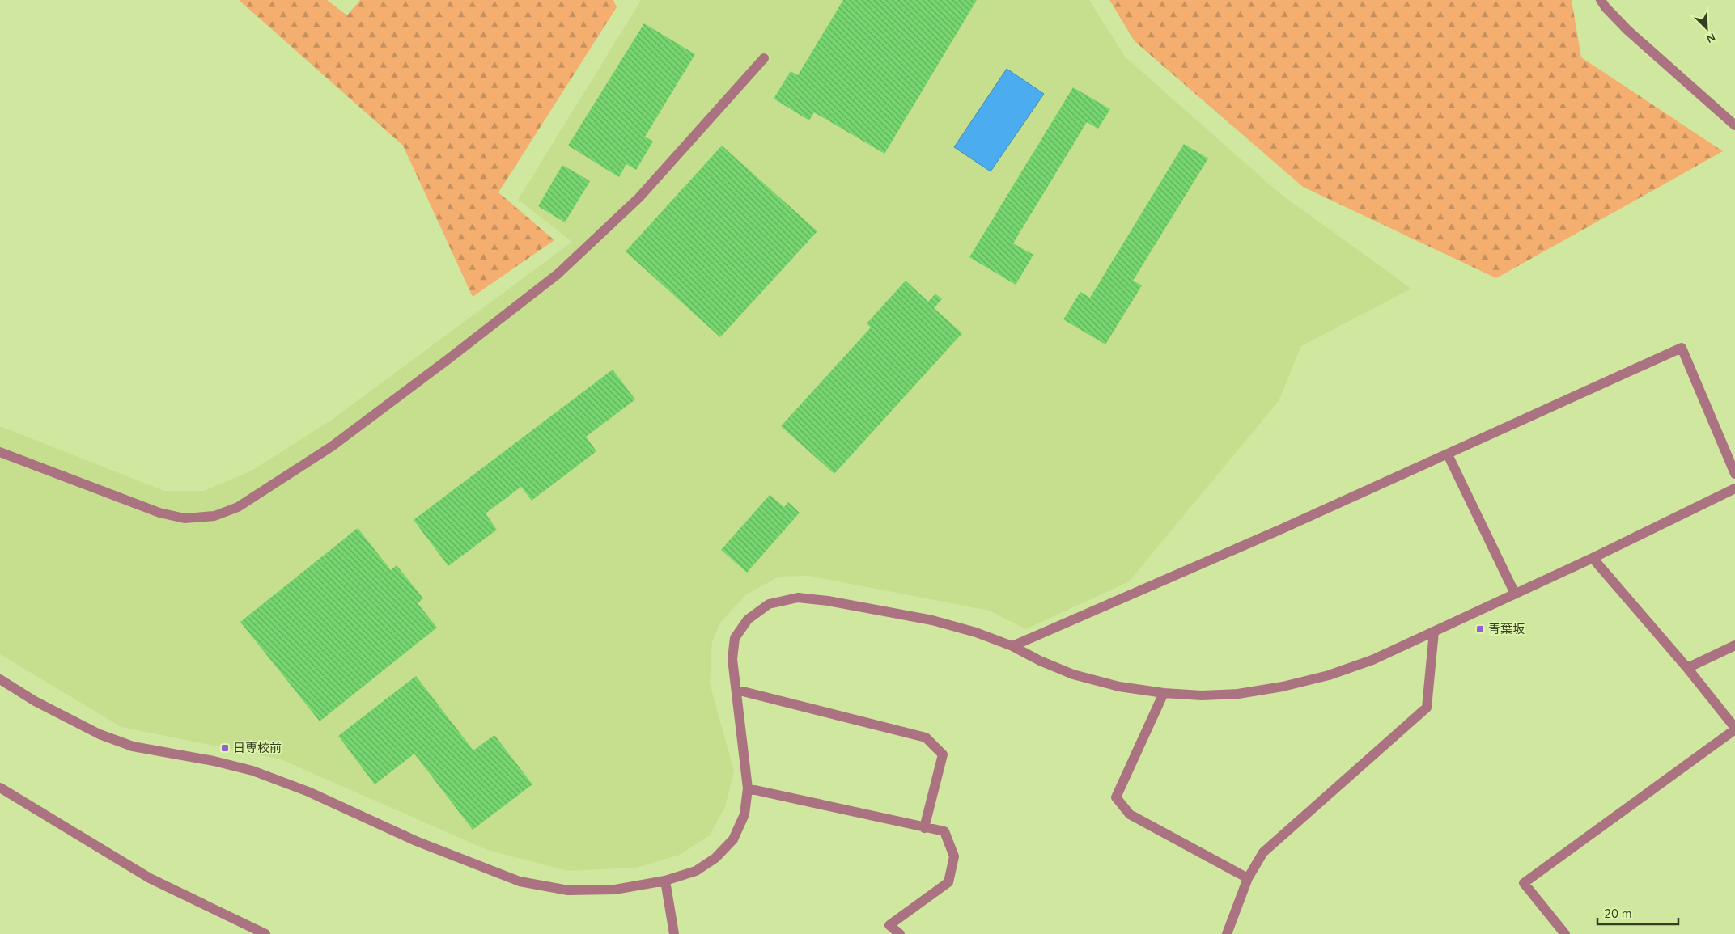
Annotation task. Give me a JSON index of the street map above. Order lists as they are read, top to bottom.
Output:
{
  "places": {
    "transit": ["青葉坂", "日専校前"]
  },
  "scale_bar": "20 m",
  "north": "bottom right"
}
